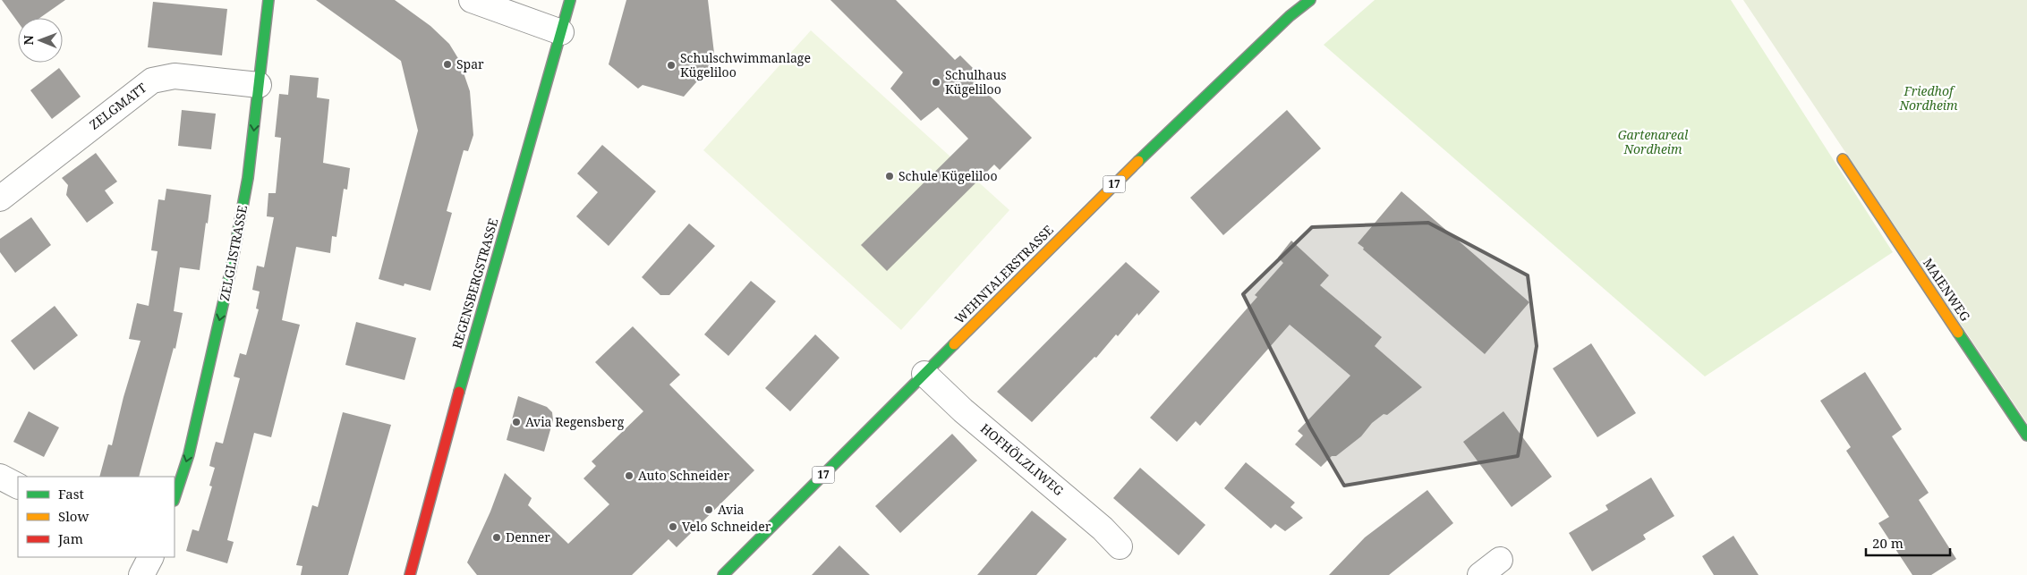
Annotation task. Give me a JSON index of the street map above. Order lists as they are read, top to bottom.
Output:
{
  "streets": {
    "street": [
      "ZELGMATT",
      "17",
      "ZELGLISTRASSE",
      "WEHNTALERSTRASSE",
      "REGENSBERGSTRASSE",
      "MAIENWEG",
      "HOFHÖLZLIWEG"
    ]
  },
  "crossings": [
    ["ZELGMATT", "ZELGLISTRASSE"],
    ["WEHNTALERSTRASSE", "HOFHÖLZLIWEG"]
  ],
  "one_way": ["ZELGLISTRASSE"],
  "parks": ["Friedhof Nordheim", "Gartenareal Nordheim"],
  "places": [
    "Spar",
    "Schulschwimmanlage Kügeliloo",
    "Schulhaus Kügeliloo",
    "Schule Kügeliloo",
    "Avia Regensberg",
    "Auto Schneider",
    "Avia",
    "Velo Schneider",
    "Denner"
  ],
  "legend": ["Fast", "Slow", "Jam"],
  "scale_bar": "20 m",
  "north": "left"
}
